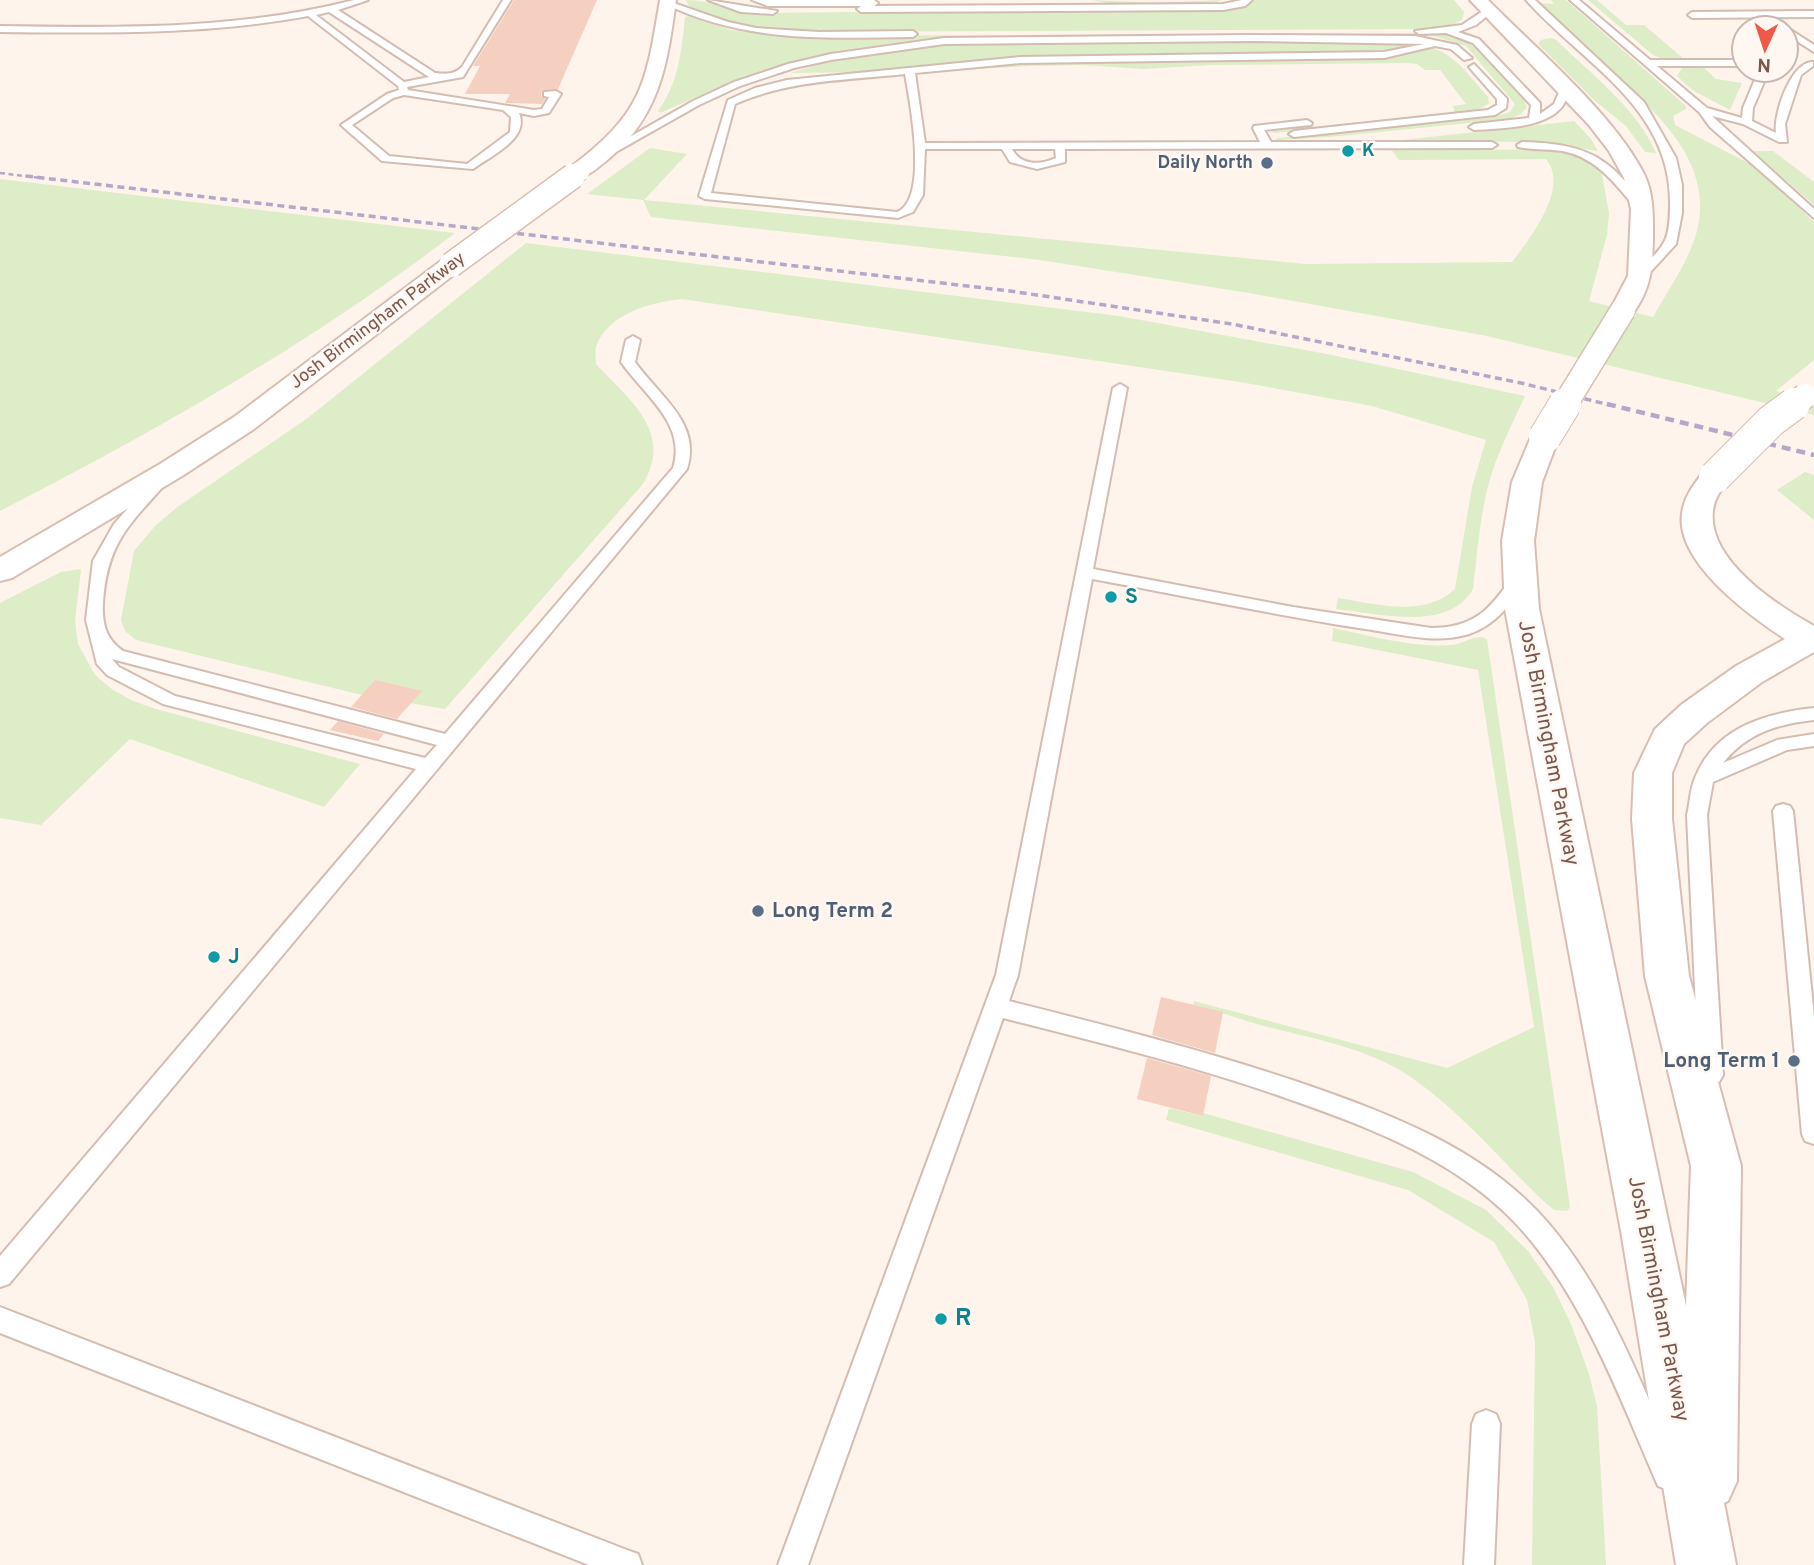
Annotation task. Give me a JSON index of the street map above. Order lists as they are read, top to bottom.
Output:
{
  "streets": {
    "main road": ["Josh Birmingham Parkway"]
  },
  "places": [
    "K",
    "Daily North",
    "S",
    "Long Term 2",
    "J",
    "Long Term 1",
    "R"
  ],
  "north": "bottom"
}
